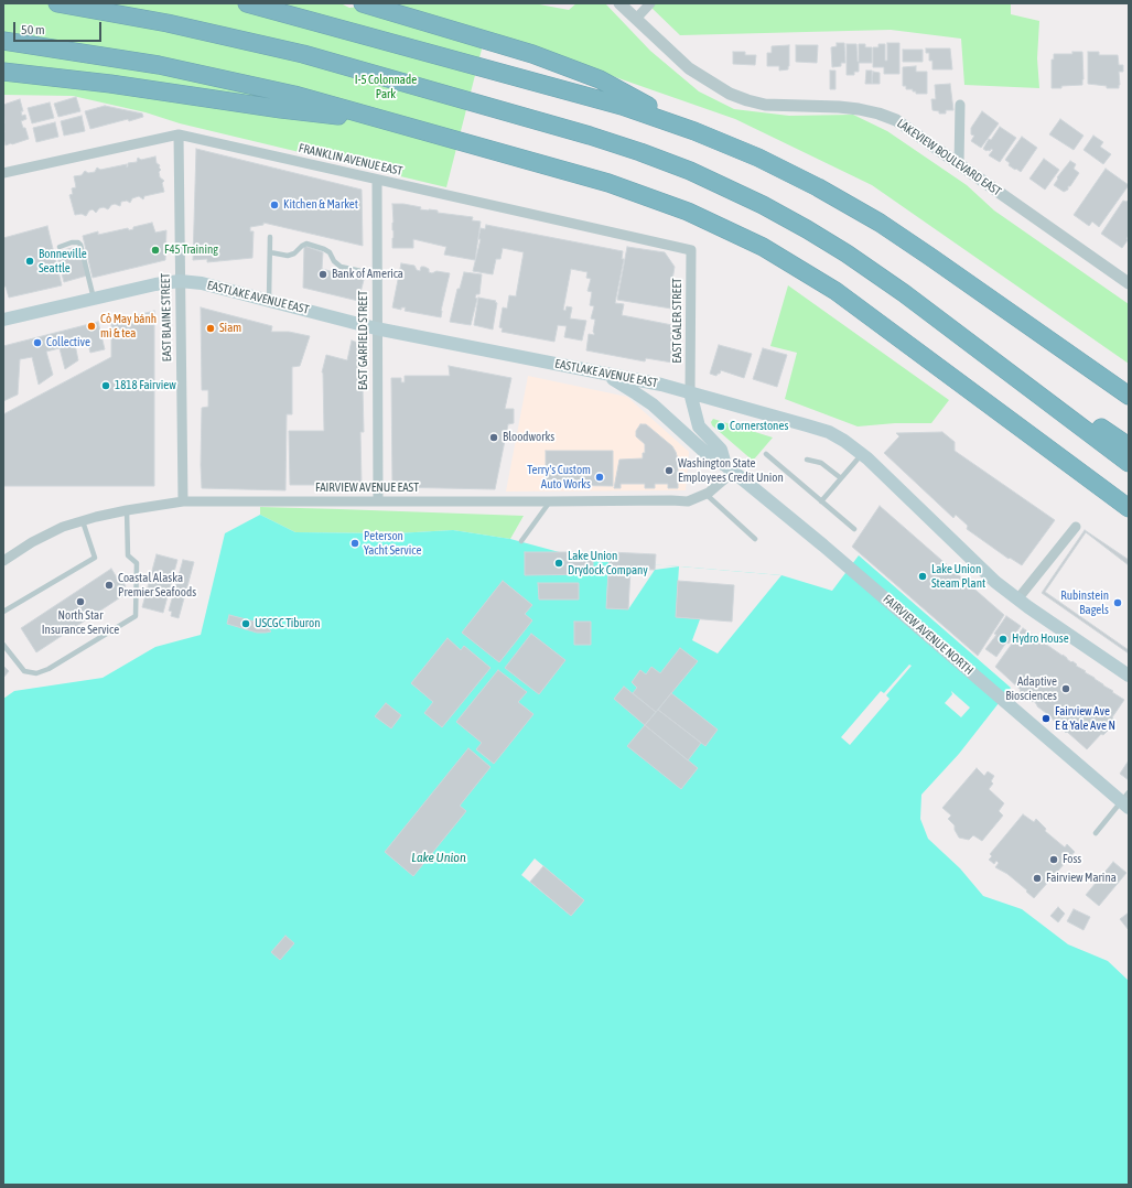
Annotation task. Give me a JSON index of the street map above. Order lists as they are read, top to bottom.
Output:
{
  "streets": {
    "main road": ["EASTLAKE AVENUE EAST", "FAIRVIEW AVENUE NORTH"],
    "street": [
      "LAKEVIEW BOULEVARD EAST",
      "FRANKLIN AVENUE EAST",
      "EAST BLAINE STREET",
      "EAST GALER STREET",
      "EAST GARFIELD STREET",
      "FAIRVIEW AVENUE EAST"
    ]
  },
  "crossings": [
    ["FRANKLIN AVENUE EAST", "EAST BLAINE STREET"],
    ["FRANKLIN AVENUE EAST", "EAST GALER STREET"],
    ["FRANKLIN AVENUE EAST", "EAST GARFIELD STREET"],
    ["EASTLAKE AVENUE EAST", "EAST BLAINE STREET"],
    ["EASTLAKE AVENUE EAST", "EAST GALER STREET"],
    ["EASTLAKE AVENUE EAST", "EAST GARFIELD STREET"],
    ["EASTLAKE AVENUE EAST", "FAIRVIEW AVENUE NORTH"],
    ["EAST BLAINE STREET", "FAIRVIEW AVENUE EAST"],
    ["EAST GALER STREET", "FAIRVIEW AVENUE NORTH"],
    ["EAST GARFIELD STREET", "FAIRVIEW AVENUE EAST"],
    ["FAIRVIEW AVENUE EAST", "FAIRVIEW AVENUE NORTH"]
  ],
  "water": ["Lake Union"],
  "parks": ["I-5 Colonnade Park"],
  "places": [
    "Kitchen & Market",
    "F45 Training",
    "Bonneville Seattle",
    "Bank of America",
    "Cỏ May bánh mì & tea",
    "Siam",
    "Collective",
    "1818 Fairview",
    "Cornerstones",
    "Bloodworks",
    "Washington State Employees Credit Union",
    "Terry's Custom Auto Works",
    "Peterson Yacht Service",
    "Lake Union Drydock Company",
    "Lake Union Steam Plant",
    "Coastal Alaska Premier Seafoods",
    "North Star Insurance Service",
    "Rubinstein Bagels",
    "USCGC Tiburon",
    "Hydro House",
    "Adaptive Biosciences",
    "Fairview Ave E & Yale Ave N",
    "Foss",
    "Fairview Marina"
  ],
  "scale_bar": "50 m"
}
